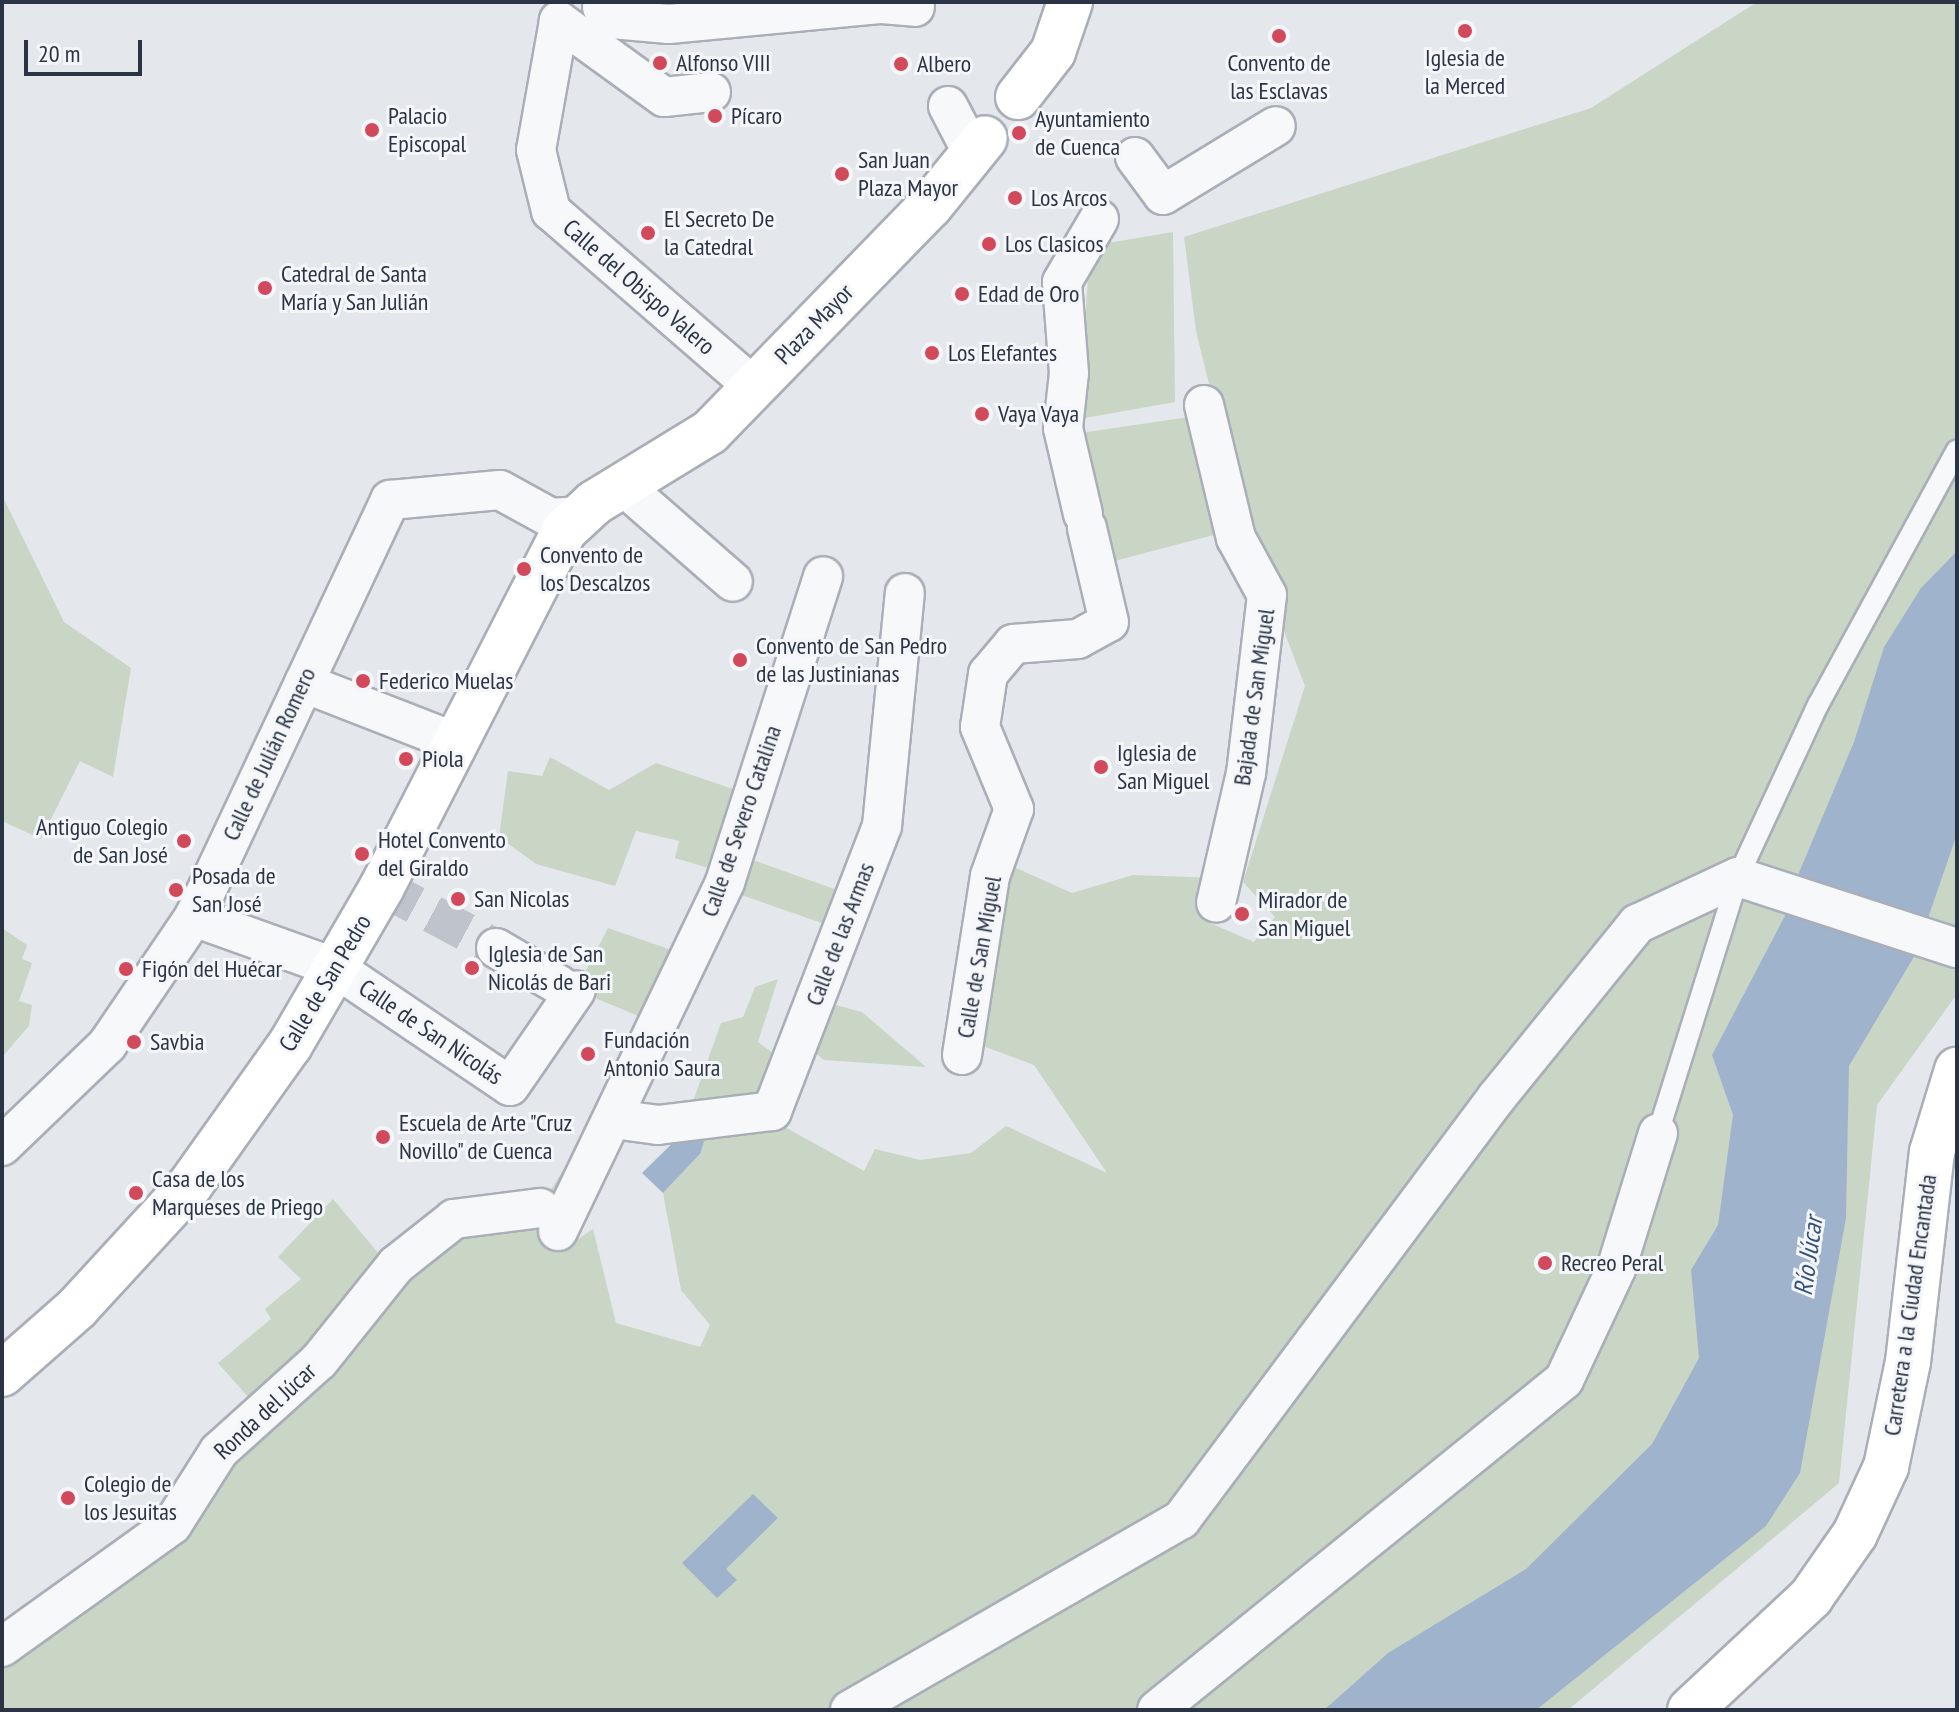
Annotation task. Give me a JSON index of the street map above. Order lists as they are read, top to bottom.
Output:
{
  "streets": {
    "street": [
      "Calle del Obispo Valero",
      "Plaza Mayor",
      "Bajada de San Miguel",
      "Calle de Julián Romero",
      "Calle de Severo Catalina",
      "Calle de las Armas",
      "Calle de San Miguel",
      "Calle de San Pedro",
      "Calle de San Nicolás",
      "Carretera a la Ciudad Encantada",
      "Ronda del Júcar"
    ]
  },
  "crossings": [
    ["Calle del Obispo Valero", "Plaza Mayor"],
    ["Plaza Mayor", "Calle de Julián Romero"],
    ["Plaza Mayor", "Calle de San Pedro"],
    ["Calle de Julián Romero", "Calle de San Pedro"],
    ["Calle de Severo Catalina", "Calle de las Armas"],
    ["Calle de Severo Catalina", "Ronda del Júcar"],
    ["Calle de San Pedro", "Calle de San Nicolás"]
  ],
  "water": ["Río Júcar"],
  "places": [
    "Iglesia de la Merced",
    "Convento de las Esclavas",
    "Alfonso VIII",
    "Albero",
    "Pícaro",
    "Palacio Episcopal",
    "Ayuntamiento de Cuenca",
    "San Juan Plaza Mayor",
    "Los Arcos",
    "El Secreto De la Catedral",
    "Los Clasicos",
    "Catedral de Santa María y San Julián",
    "Edad de Oro",
    "Los Elefantes",
    "Vaya Vaya",
    "Convento de los Descalzos",
    "Convento de San Pedro de las Justinianas",
    "Federico Muelas",
    "Piola",
    "Iglesia de San Miguel",
    "Antiguo Colegio de San José",
    "Hotel Convento del Giraldo",
    "Posada de San José",
    "San Nicolas",
    "Mirador de San Miguel",
    "Iglesia de San Nicolás de Bari",
    "Figón del Huécar",
    "Savbia",
    "Fundación Antonio Saura",
    "Escuela de Arte \"Cruz Novillo\" de Cuenca",
    "Casa de los Marqueses de Priego",
    "Recreo Peral",
    "Colegio de los Jesuitas"
  ],
  "scale_bar": "20 m"
}
